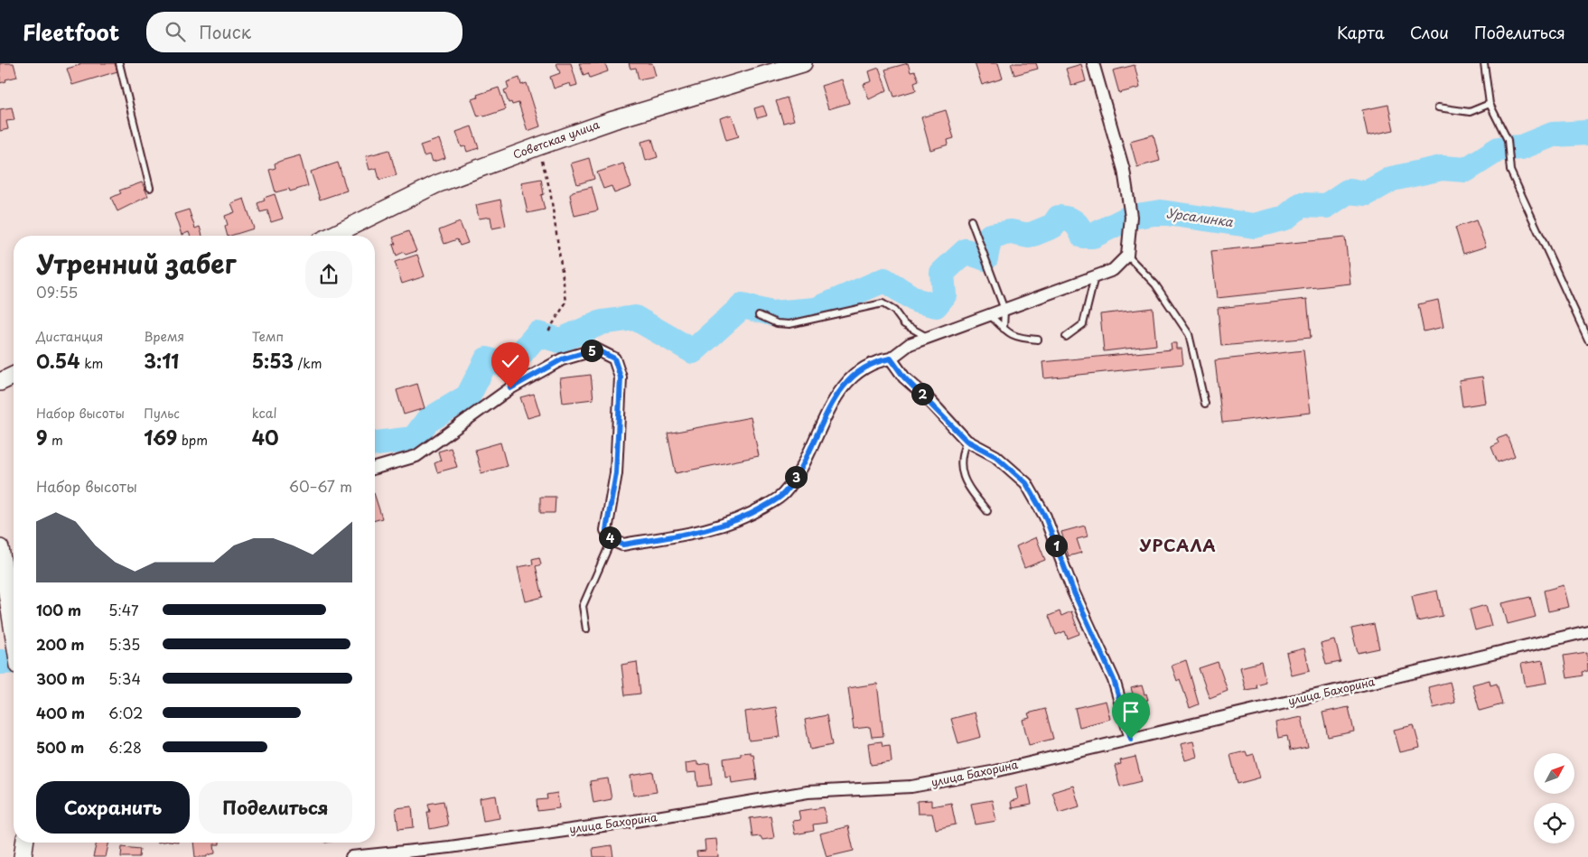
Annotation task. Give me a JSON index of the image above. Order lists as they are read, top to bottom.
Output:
{
  "streets": {
    "street": ["Советская улица", "улица Бахорина"]
  },
  "districts": ["УРСАЛА"],
  "water": ["Урсалинка"],
  "north": "top right",
  "page": {
    "header": "Fleetfoot",
    "search": "Поиск",
    "nav": ["Карта", "Слои", "Поделиться"],
    "heading": ["Утренний забег", "09:55"],
    "stats": [
      ["Дистанция", "0.54 km"],
      ["Время", "3:11"],
      ["Темп", "5:53 /km"],
      ["Набор высоты", "9 m"],
      ["Пульс", "169 bpm"],
      ["kcal", "40"]
    ],
    "pins": [
      "5",
      "2",
      "3",
      "4",
      "1"
    ],
    "chart": ["Набор высоты", "60–67 m"],
    "list": [
      {
        "name": "100 m",
        "note": "5:47"
      },
      {
        "name": "200 m",
        "note": "5:35"
      },
      {
        "name": "300 m",
        "note": "5:34"
      },
      {
        "name": "400 m",
        "note": "6:02"
      },
      {
        "name": "500 m",
        "note": "6:28"
      }
    ],
    "buttons": ["Сохранить", "Поделиться"]
  }
}
